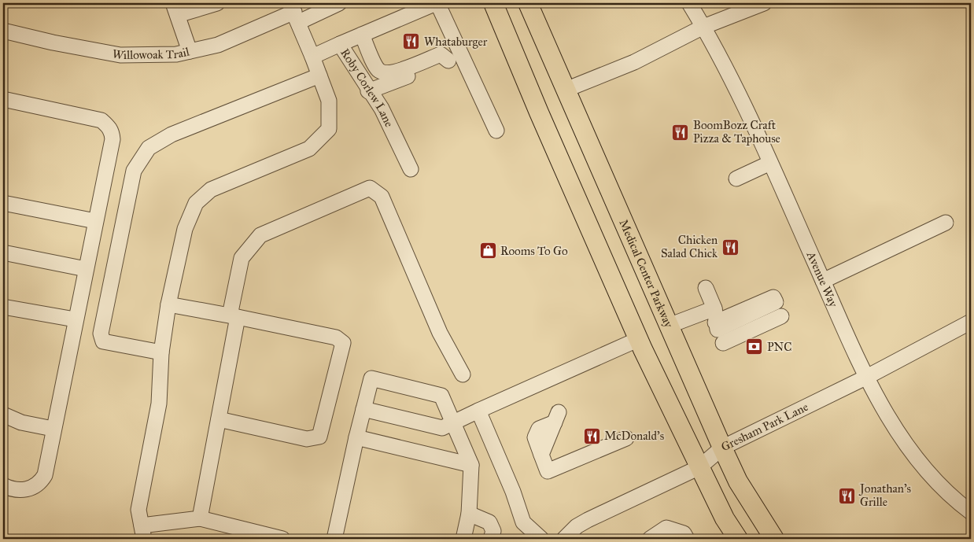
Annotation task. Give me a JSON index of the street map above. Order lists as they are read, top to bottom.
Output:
{
  "streets": {
    "main road": ["Medical Center Parkway"],
    "street": [
      "Willowoak Trail",
      "Roby Corlew Lane",
      "Avenue Way",
      "Gresham Park Lane"
    ]
  },
  "crossings": [
    ["Medical Center Parkway", "Gresham Park Lane"],
    ["Avenue Way", "Gresham Park Lane"]
  ],
  "places": {
    "restaurant": [
      "Whataburger",
      "BoomBozz Craft Pizza & Taphouse",
      "Chicken Salad Chick",
      "McDonald's",
      "Jonathan’s Grille"
    ],
    "shop": ["Rooms To Go"],
    "bank": ["PNC"]
  }
}
